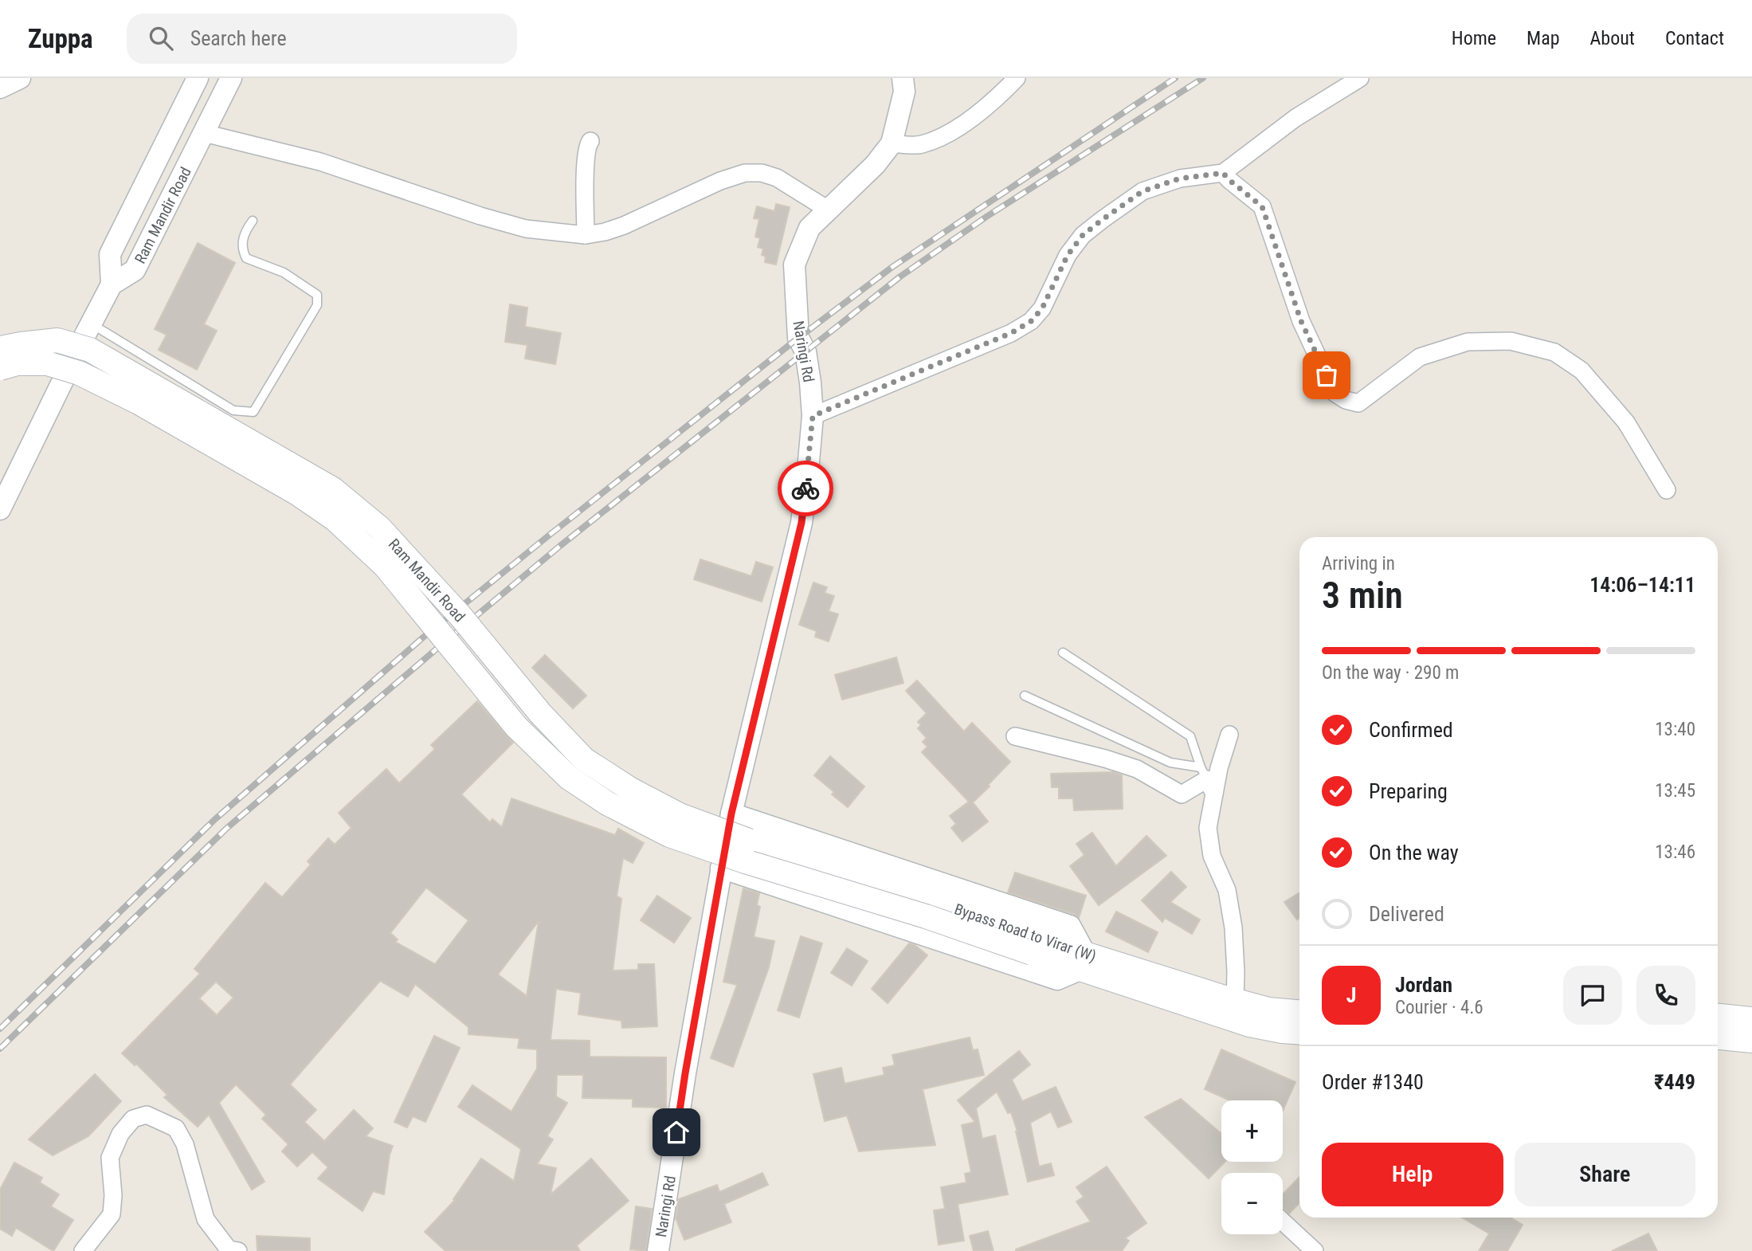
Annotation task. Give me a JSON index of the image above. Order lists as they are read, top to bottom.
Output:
{
  "streets": {
    "main road": ["Ram Mandir Road", "Bypass Road to Virar (W)"],
    "street": ["Naringi Rd"]
  },
  "crossings": [
    ["Ram Mandir Road", "Bypass Road to Virar (W)"]
  ],
  "page": {
    "header": "Zuppa",
    "search": "Search here",
    "nav": [
      "Home",
      "Map",
      "About",
      "Contact"
    ],
    "heading": ["3 min", "Arriving in", "14:06–14:11"],
    "panel": [
      "Jordan",
      "Courier · 4.6",
      "Order #1340",
      "₹449"
    ],
    "bar": "On the way · 290 m",
    "list": [
      ["Confirmed", "13:40"],
      ["Preparing", "13:45"],
      ["On the way", "13:46"],
      "Delivered"
    ],
    "round": "J",
    "map_buttons": ["+", "−"],
    "buttons": ["Help", "Share"]
  }
}
